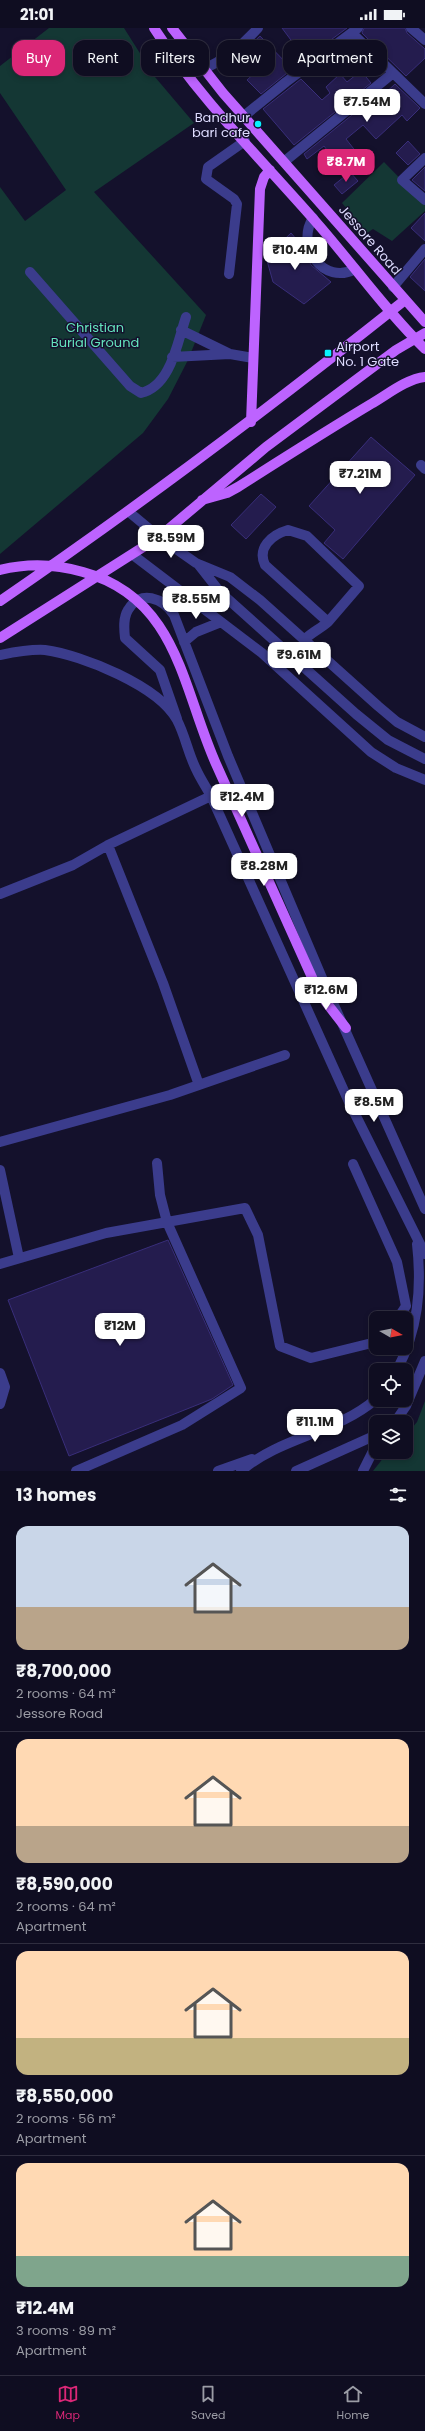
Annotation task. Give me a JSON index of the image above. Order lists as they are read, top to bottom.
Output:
{
  "streets": {
    "main road": ["Jessore Road"]
  },
  "parks": ["Christian Burial Ground"],
  "places": {
    "other": ["Bandhur bari cafe"],
    "transit": ["Airport No. 1 Gate"]
  },
  "north": "right",
  "page": {
    "status": "21:01",
    "chip": [
      "Buy",
      "Rent",
      "Filters",
      "New",
      "Apartment"
    ],
    "price": [
      "₹7.54M",
      "₹8.7M",
      "₹10.4M",
      "₹7.21M",
      "₹8.59M",
      "₹8.55M",
      "₹9.61M",
      "₹12.4M",
      "₹8.28M",
      "₹12.6M",
      "₹8.5M",
      "₹12M",
      "₹11.1M"
    ],
    "heading": "13 homes",
    "list": [
      {
        "name": "₹8,700,000",
        "note": "2 rooms · 64 m² · Jessore Road"
      },
      {
        "name": "₹8,590,000",
        "note": "2 rooms · 64 m² · Apartment"
      },
      {
        "name": "₹8,550,000",
        "note": "2 rooms · 56 m² · Apartment"
      },
      {
        "name": "₹12.4M",
        "note": "3 rooms · 89 m² · Apartment"
      }
    ],
    "tabs": ["Map", "Saved", "Home"]
  }
}
